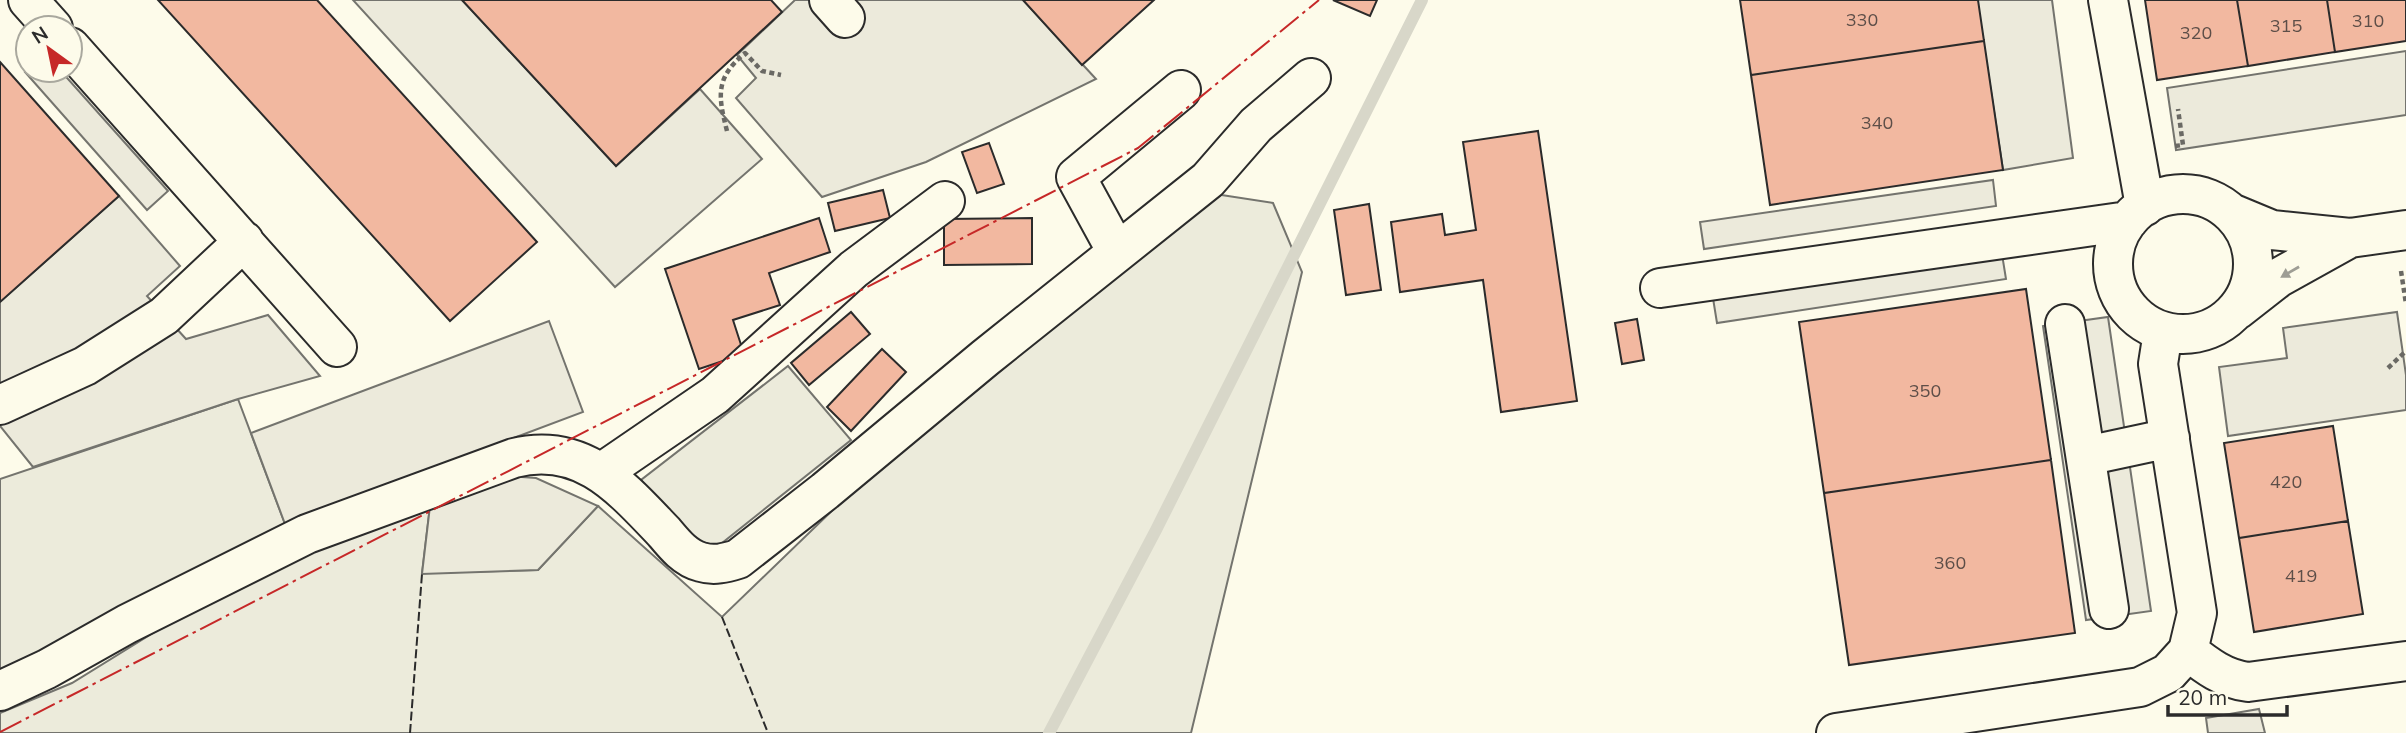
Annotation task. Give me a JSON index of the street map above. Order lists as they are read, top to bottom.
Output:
{
  "house_numbers": [
    "330",
    "310",
    "315",
    "320",
    "340",
    "350",
    "420",
    "360",
    "419"
  ],
  "scale_bar": "20 m",
  "north": "top left"
}
